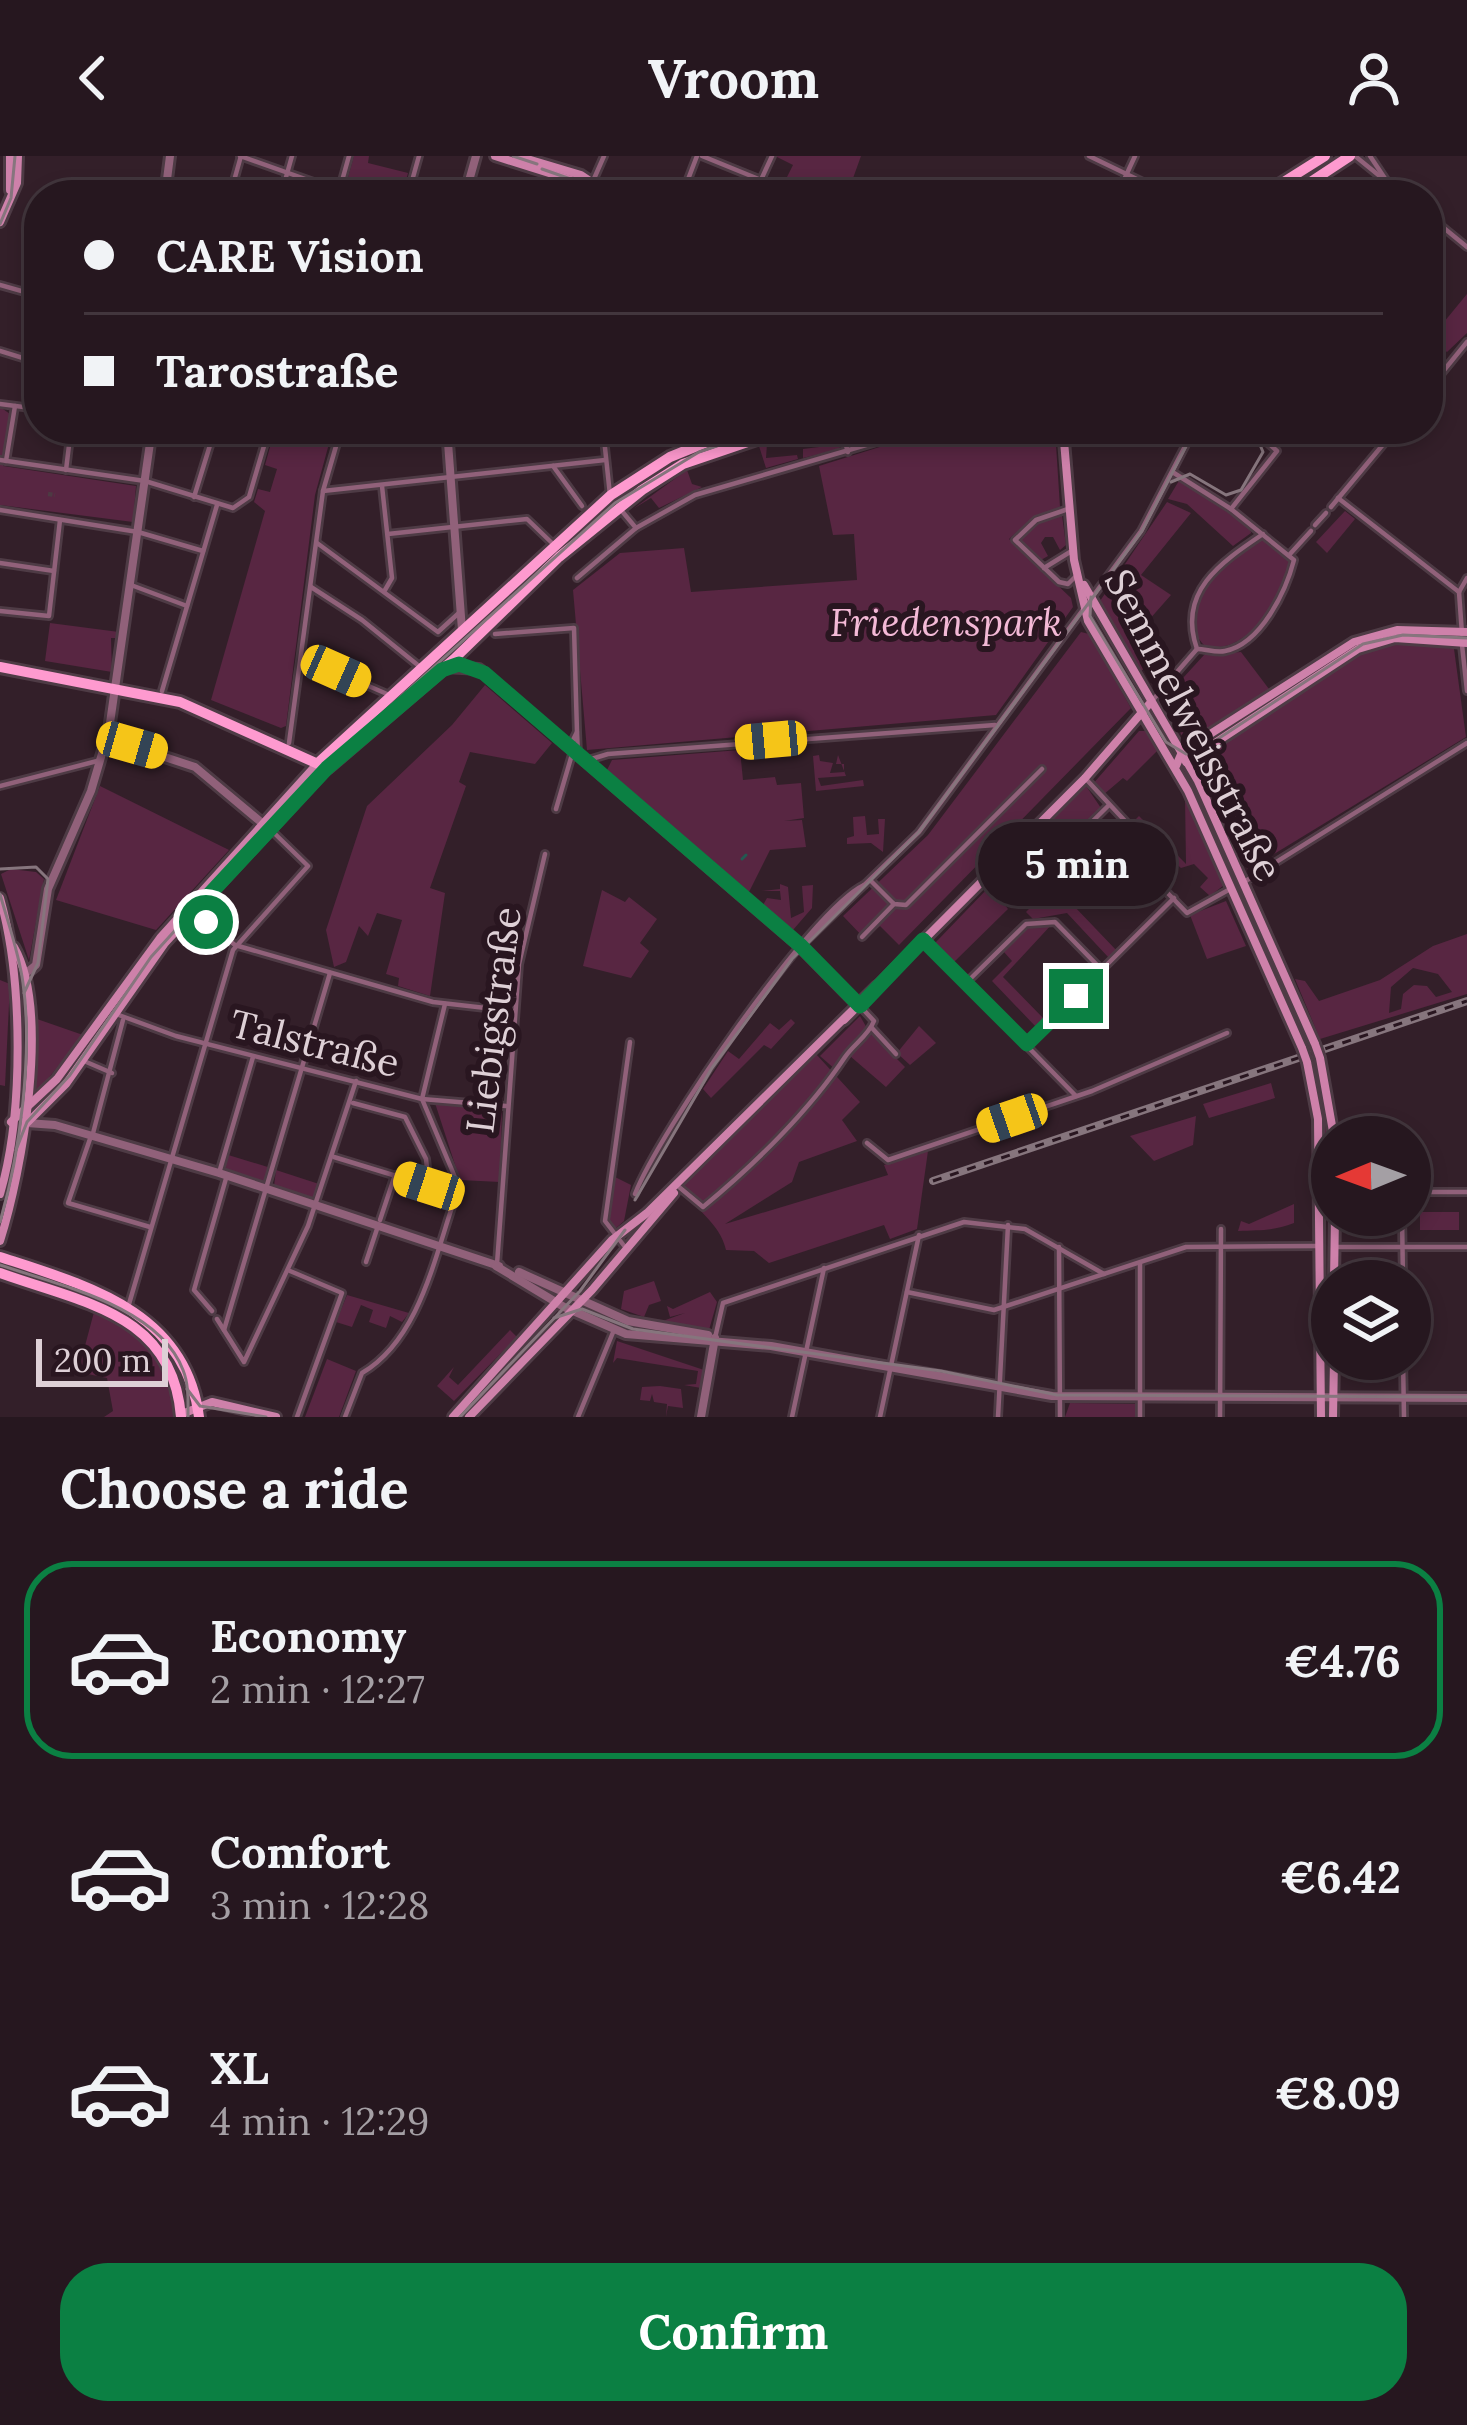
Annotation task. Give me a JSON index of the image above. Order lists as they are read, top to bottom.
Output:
{
  "streets": {
    "main road": ["Semmelweisstraße"],
    "street": ["Liebigstraße", "Talstraße"]
  },
  "crossings": [
    ["Liebigstraße", "Talstraße"]
  ],
  "parks": ["Friedenspark"],
  "scale_bar": "200 m",
  "north": "left",
  "page": {
    "header": "Vroom",
    "banner": ["CARE Vision", "Tarostraße"],
    "bubble": "5 min",
    "scale": "200 m",
    "heading": "Choose a ride",
    "list": [
      {
        "name": "Economy",
        "note": "2 min · 12:27",
        "value": "€4.76"
      },
      {
        "name": "Comfort",
        "note": "3 min · 12:28",
        "value": "€6.42"
      },
      {
        "name": "XL",
        "note": "4 min · 12:29",
        "value": "€8.09"
      }
    ],
    "buttons": "Confirm"
  }
}
